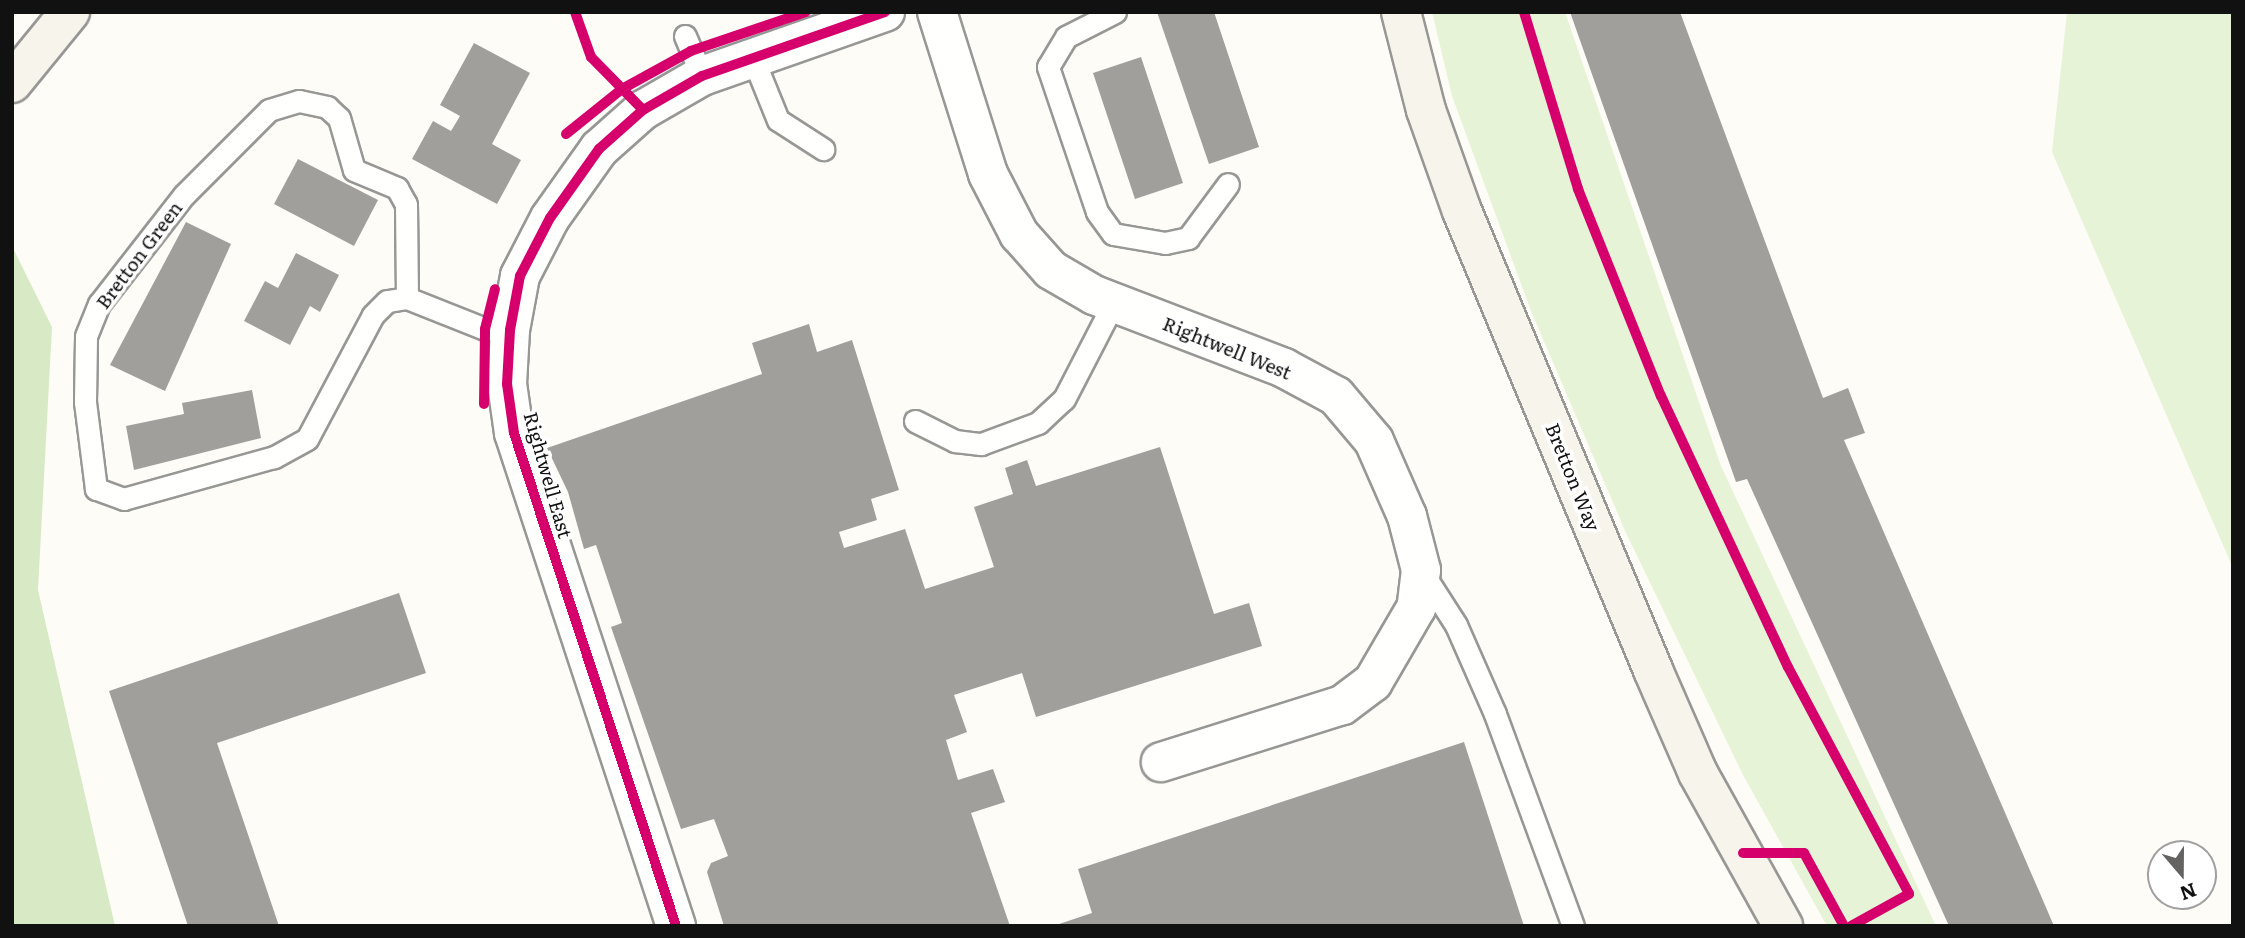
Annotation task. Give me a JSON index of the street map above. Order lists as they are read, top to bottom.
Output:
{
  "streets": {
    "street": ["Rightwell West", "Rightwell East", "Bretton Way"],
    "lane": ["Bretton Green"]
  },
  "north": "bottom"
}
